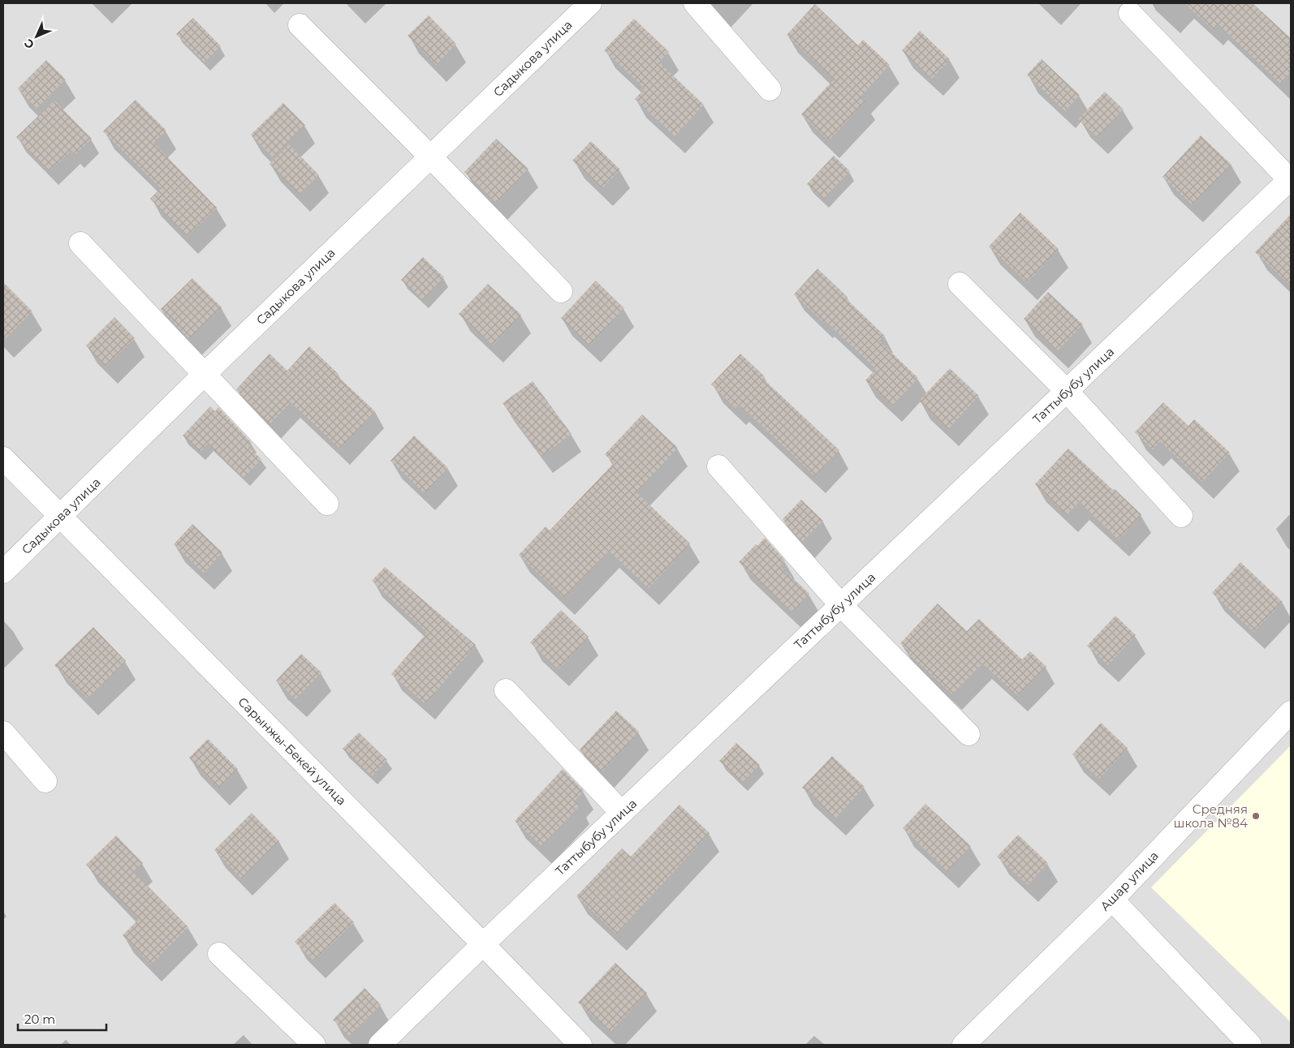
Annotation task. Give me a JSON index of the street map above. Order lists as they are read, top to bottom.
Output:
{
  "streets": {
    "street": [
      "Садыкова улица",
      "Таттыбубу улица",
      "Сарынжы-Бекей улица",
      "Ашар улица"
    ]
  },
  "crossings": [
    ["Садыкова улица", "Сарынжы-Бекей улица"],
    ["Таттыбубу улица", "Сарынжы-Бекей улица"]
  ],
  "places": ["Средняя школа №84"],
  "scale_bar": "20 m",
  "north": "bottom left"
}
